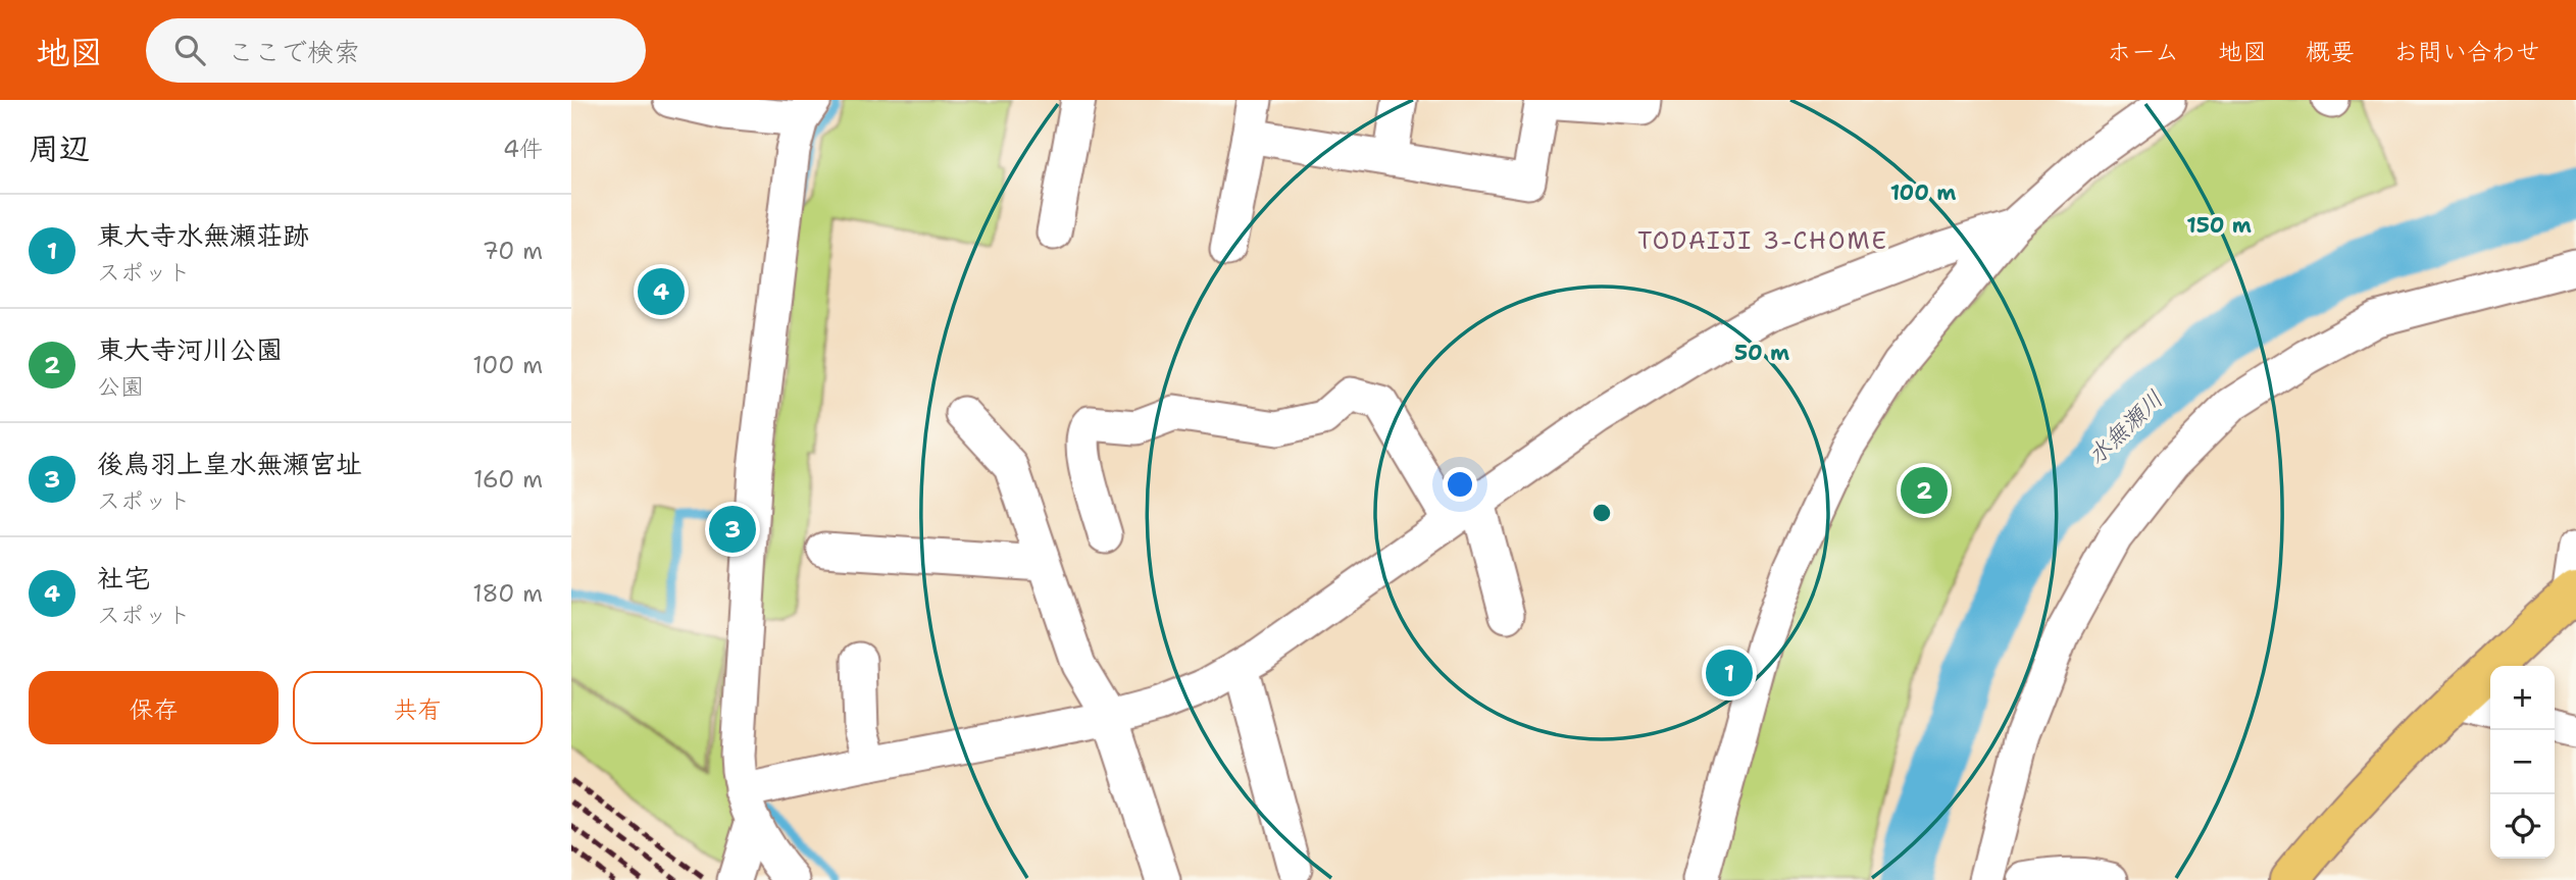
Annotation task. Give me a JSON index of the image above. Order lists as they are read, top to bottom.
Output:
{
  "districts": ["TODAIJI 3-CHOME"],
  "water": ["水無瀬川"],
  "page": {
    "header": "地図",
    "search": "ここで検索",
    "nav": [
      "ホーム",
      "地図",
      "概要",
      "お問い合わせ"
    ],
    "heading": ["周辺", "4件"],
    "list": [
      {
        "mark": "1",
        "name": "東大寺水無瀬荘跡",
        "note": "スポット",
        "value": "70 m"
      },
      {
        "mark": "2",
        "name": "東大寺河川公園",
        "note": "公園",
        "value": "100 m"
      },
      {
        "mark": "3",
        "name": "後鳥羽上皇水無瀬宮址",
        "note": "スポット",
        "value": "160 m"
      },
      {
        "mark": "4",
        "name": "社宅",
        "note": "スポット",
        "value": "180 m"
      }
    ],
    "pins": [
      "4",
      "2",
      "3",
      "1"
    ],
    "buttons": ["保存", "共有"],
    "map_buttons": ["+", "−"]
  },
  "rings": ["100 m", "150 m", "50 m"]
}
